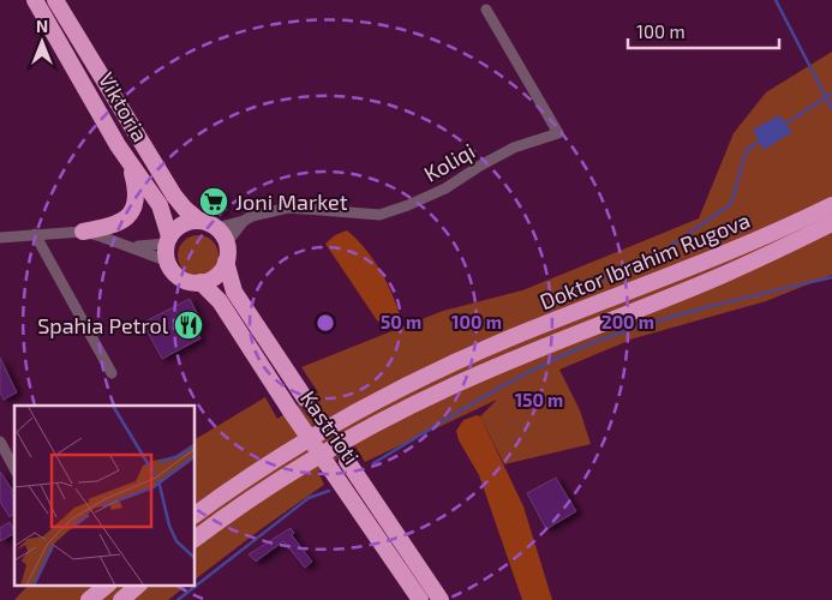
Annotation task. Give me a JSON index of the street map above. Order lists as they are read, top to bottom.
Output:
{
  "streets": {
    "highway": ["Viktoria", "Doktor Ibrahim Rugova", "Kastrioti"],
    "street": ["Koliqi"]
  },
  "crossings": [
    ["Viktoria", "Koliqi"],
    ["Viktoria", "Kastrioti"],
    ["Koliqi", "Kastrioti"]
  ],
  "places": {
    "supermarket": ["Joni Market"],
    "restaurant": ["Spahia Petrol"]
  },
  "scale_bar": "100 m",
  "north": "top",
  "rings": [
    "50 m",
    "100 m",
    "200 m",
    "150 m"
  ]
}
